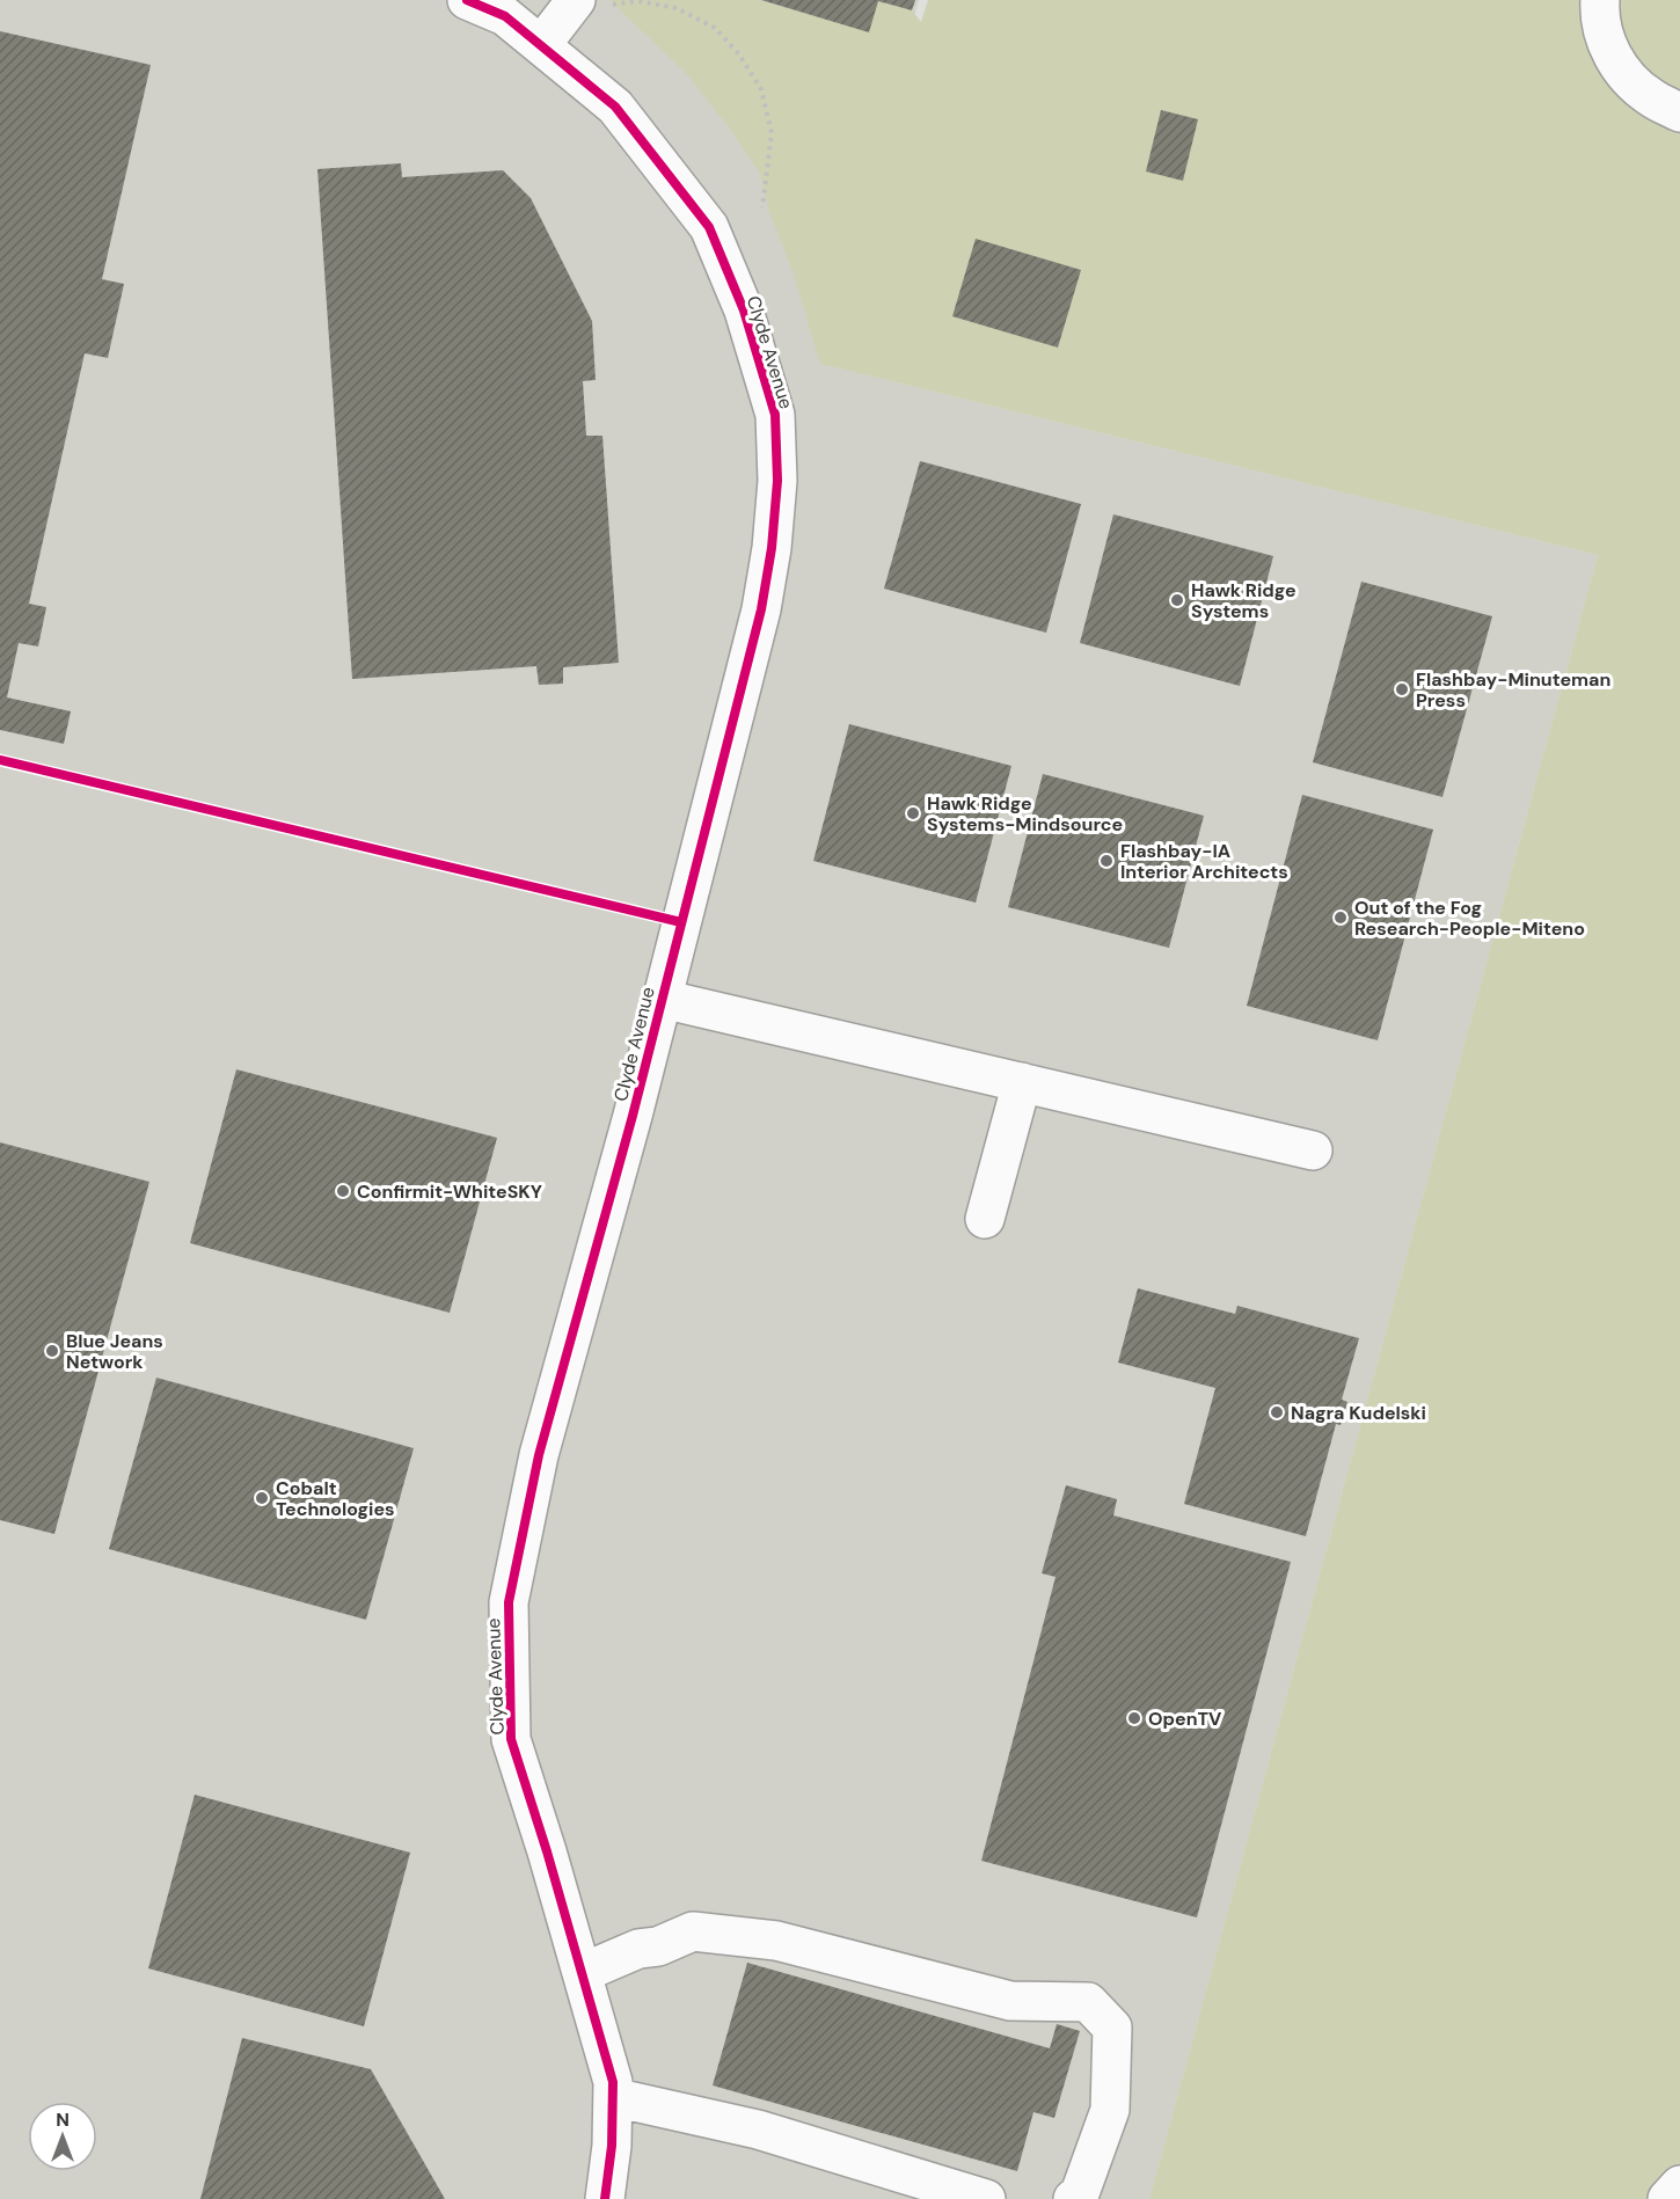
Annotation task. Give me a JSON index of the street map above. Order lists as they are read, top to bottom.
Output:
{
  "streets": {
    "street": ["Clyde Avenue"]
  },
  "places": [
    "Hawk Ridge Systems",
    "Flashbay-Minuteman Press",
    "Hawk Ridge Systems-Mindsource",
    "Flashbay-IA Interior Architects",
    "Out of the Fog Research-People-Miteno",
    "Confirmit-WhiteSKY",
    "Blue Jeans Network",
    "Nagra Kudelski",
    "Cobalt Technologies",
    "OpenTV"
  ],
  "north": "top"
}
